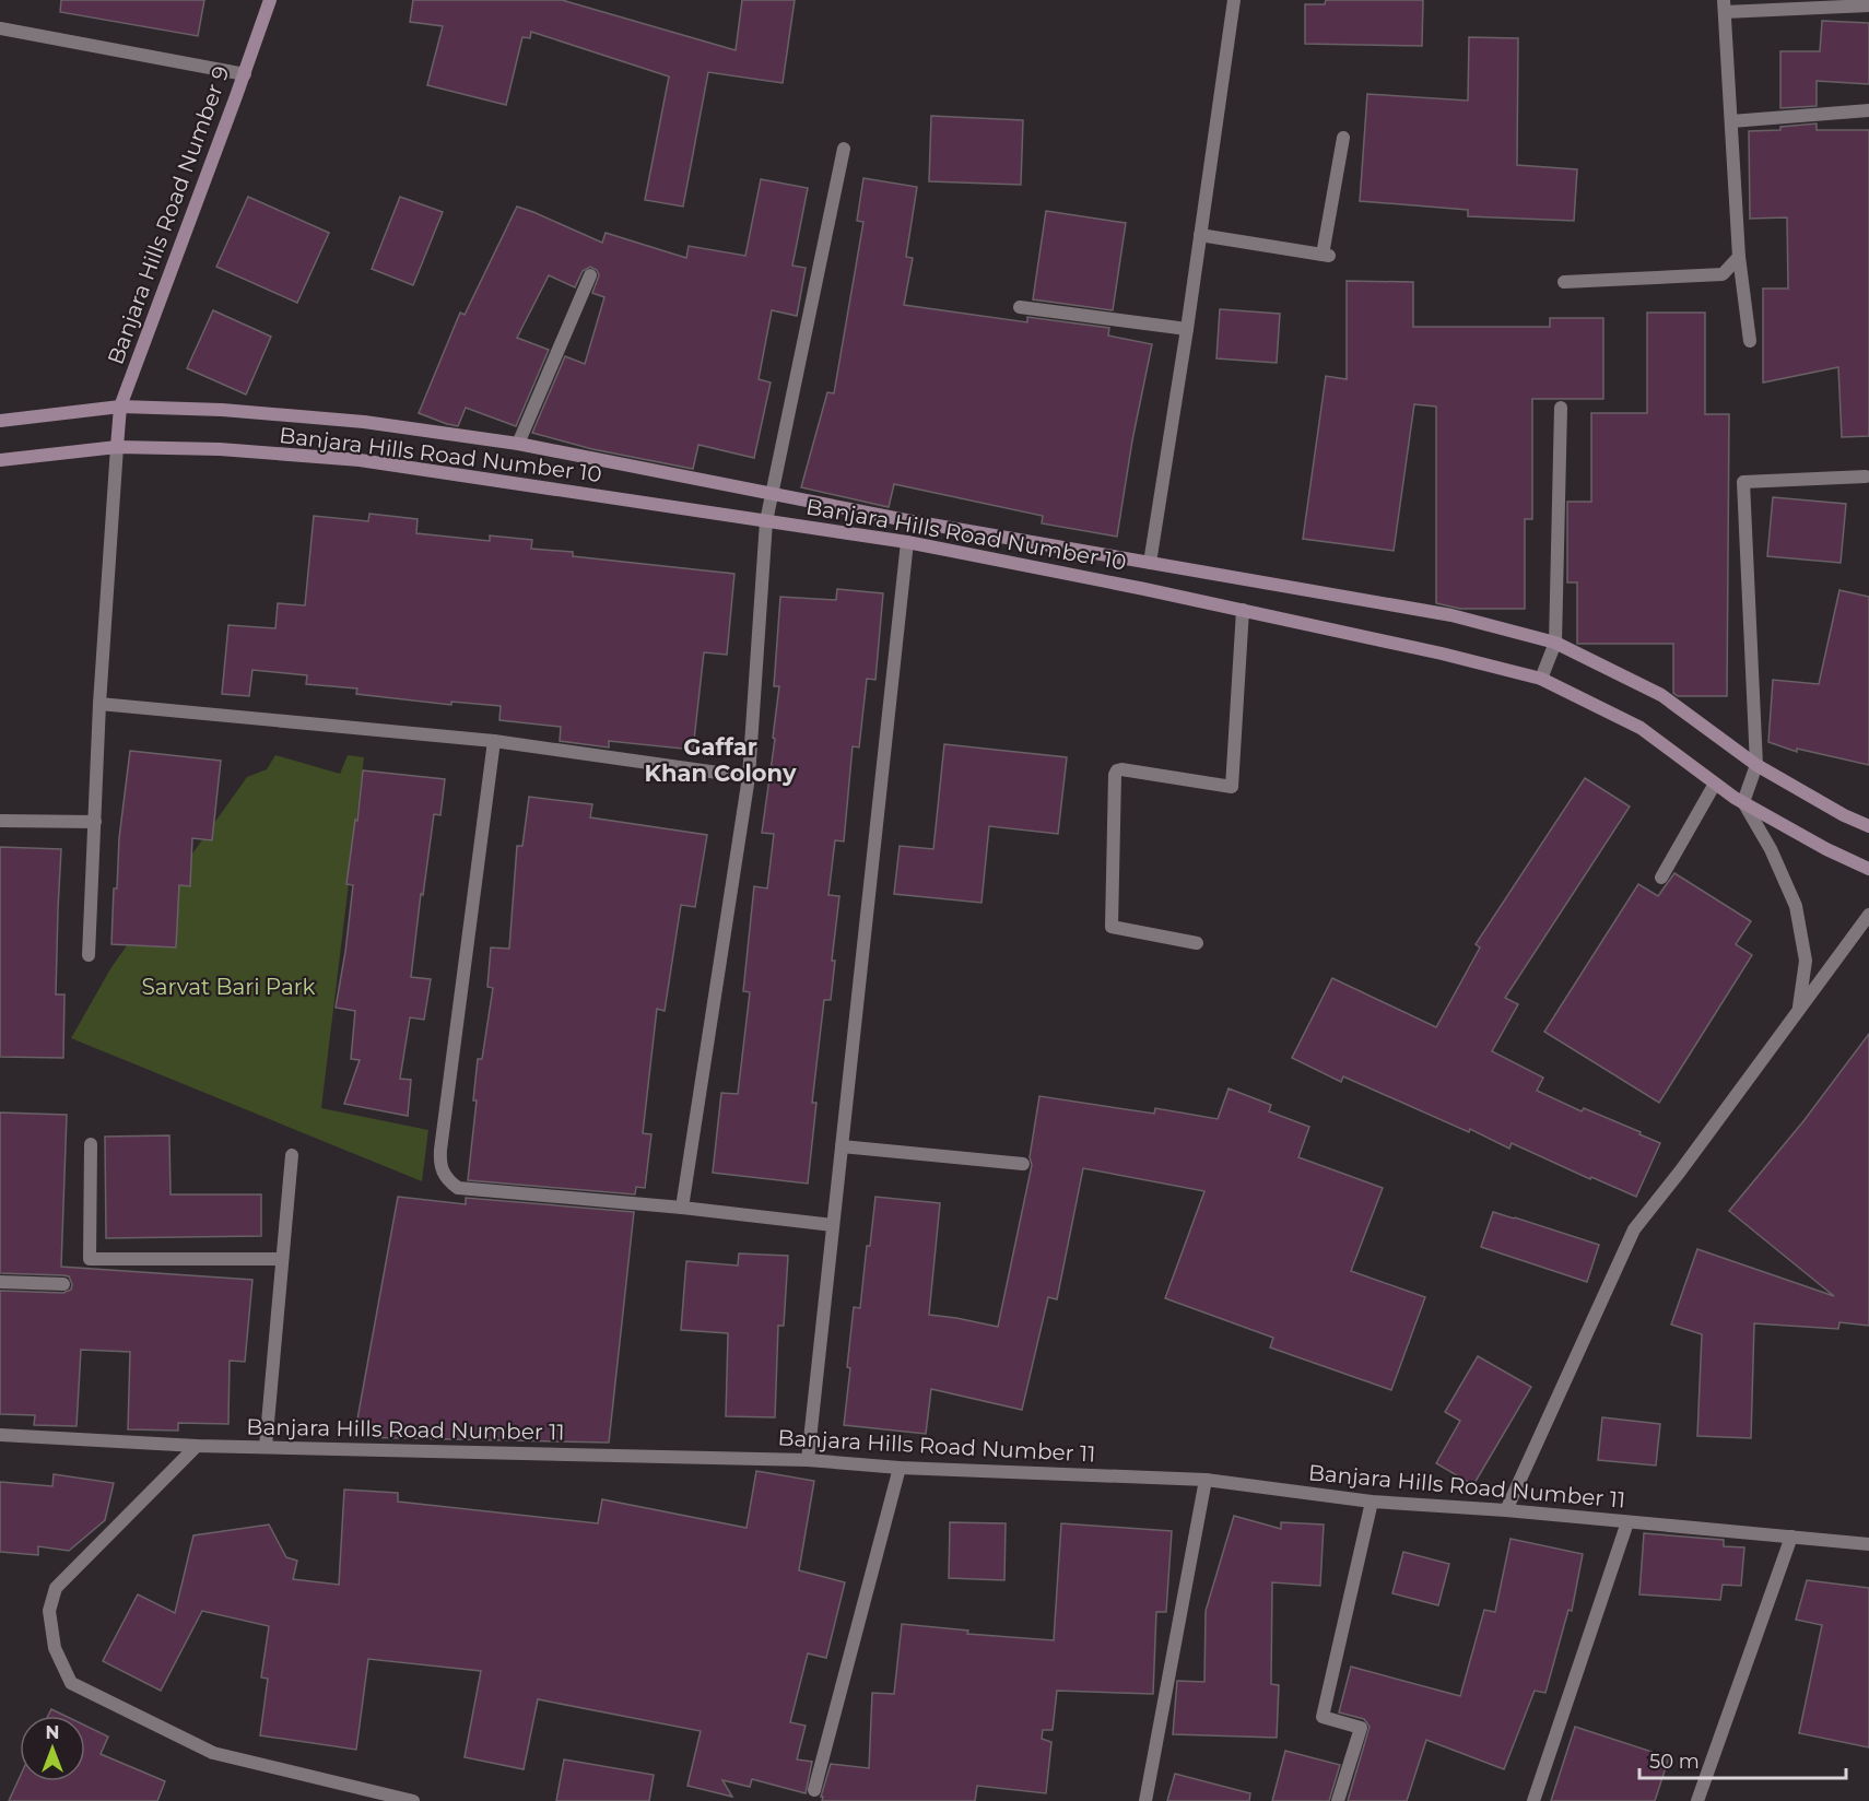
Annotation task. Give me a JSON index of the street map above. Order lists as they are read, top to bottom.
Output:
{
  "streets": {
    "main road": ["Banjara Hills Road Number 9", "Banjara Hills Road Number 10"],
    "street": ["Banjara Hills Road Number 11"]
  },
  "crossings": [
    ["Banjara Hills Road Number 9", "Banjara Hills Road Number 10"]
  ],
  "districts": ["Gaffar Khan Colony"],
  "parks": ["Sarvat Bari Park"],
  "scale_bar": "50 m",
  "north": "top"
}
